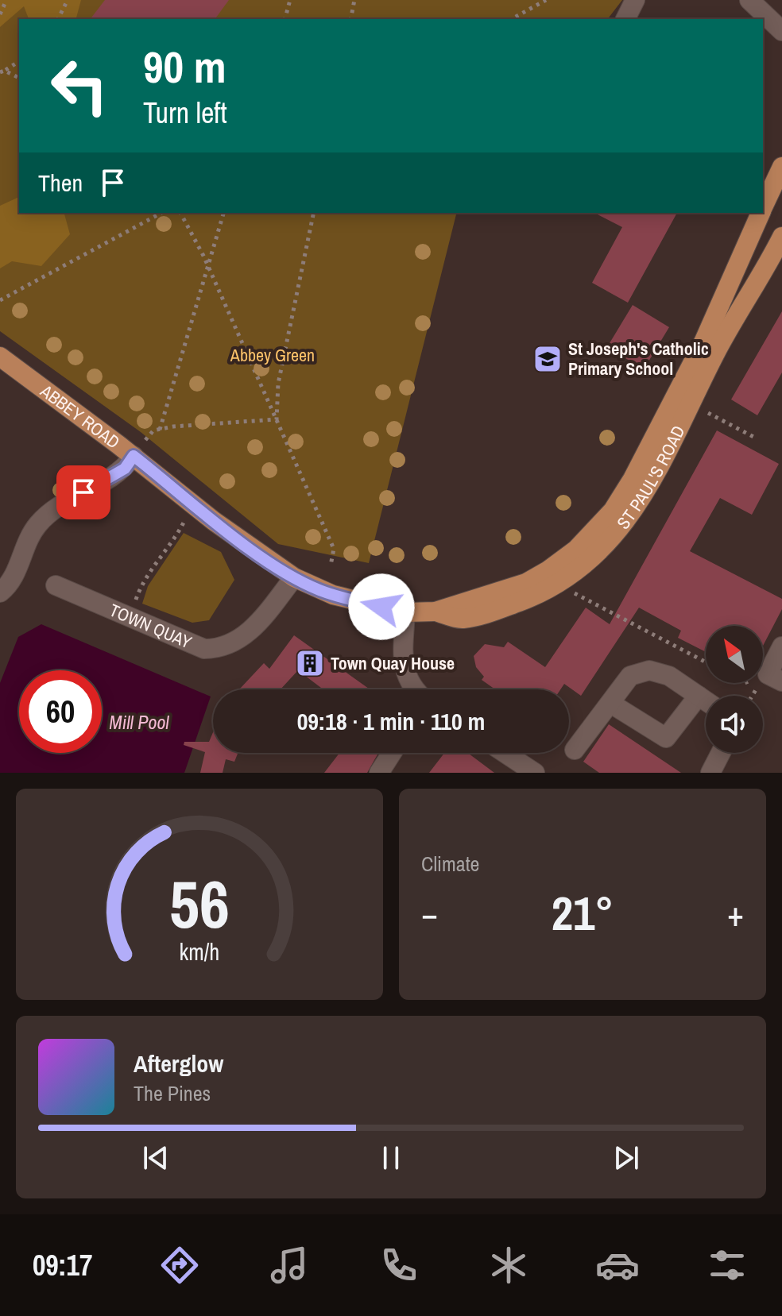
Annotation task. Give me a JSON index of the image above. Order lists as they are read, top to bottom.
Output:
{
  "streets": {
    "main road": ["ABBEY ROAD", "ST PAUL'S ROAD"],
    "street": ["TOWN QUAY"]
  },
  "crossings": [
    ["ABBEY ROAD", "ST PAUL'S ROAD"],
    ["ABBEY ROAD", "TOWN QUAY"]
  ],
  "water": ["Mill Pool"],
  "parks": ["Abbey Green"],
  "places": {
    "school or university": ["St Joseph's Catholic Primary School"],
    "building": ["Town Quay House"]
  },
  "north": "top left",
  "page": {
    "turn": ["90 m", "Turn left"],
    "then": "Then",
    "limit": "60",
    "trip": "09:18 · 1 min · 110 m",
    "tile": "Climate",
    "heat": ["−", "21°", "+"],
    "song": ["Afterglow", "The Pines"],
    "tabs": "09:17",
    "gauge": ["56", "km/h"]
  }
}
